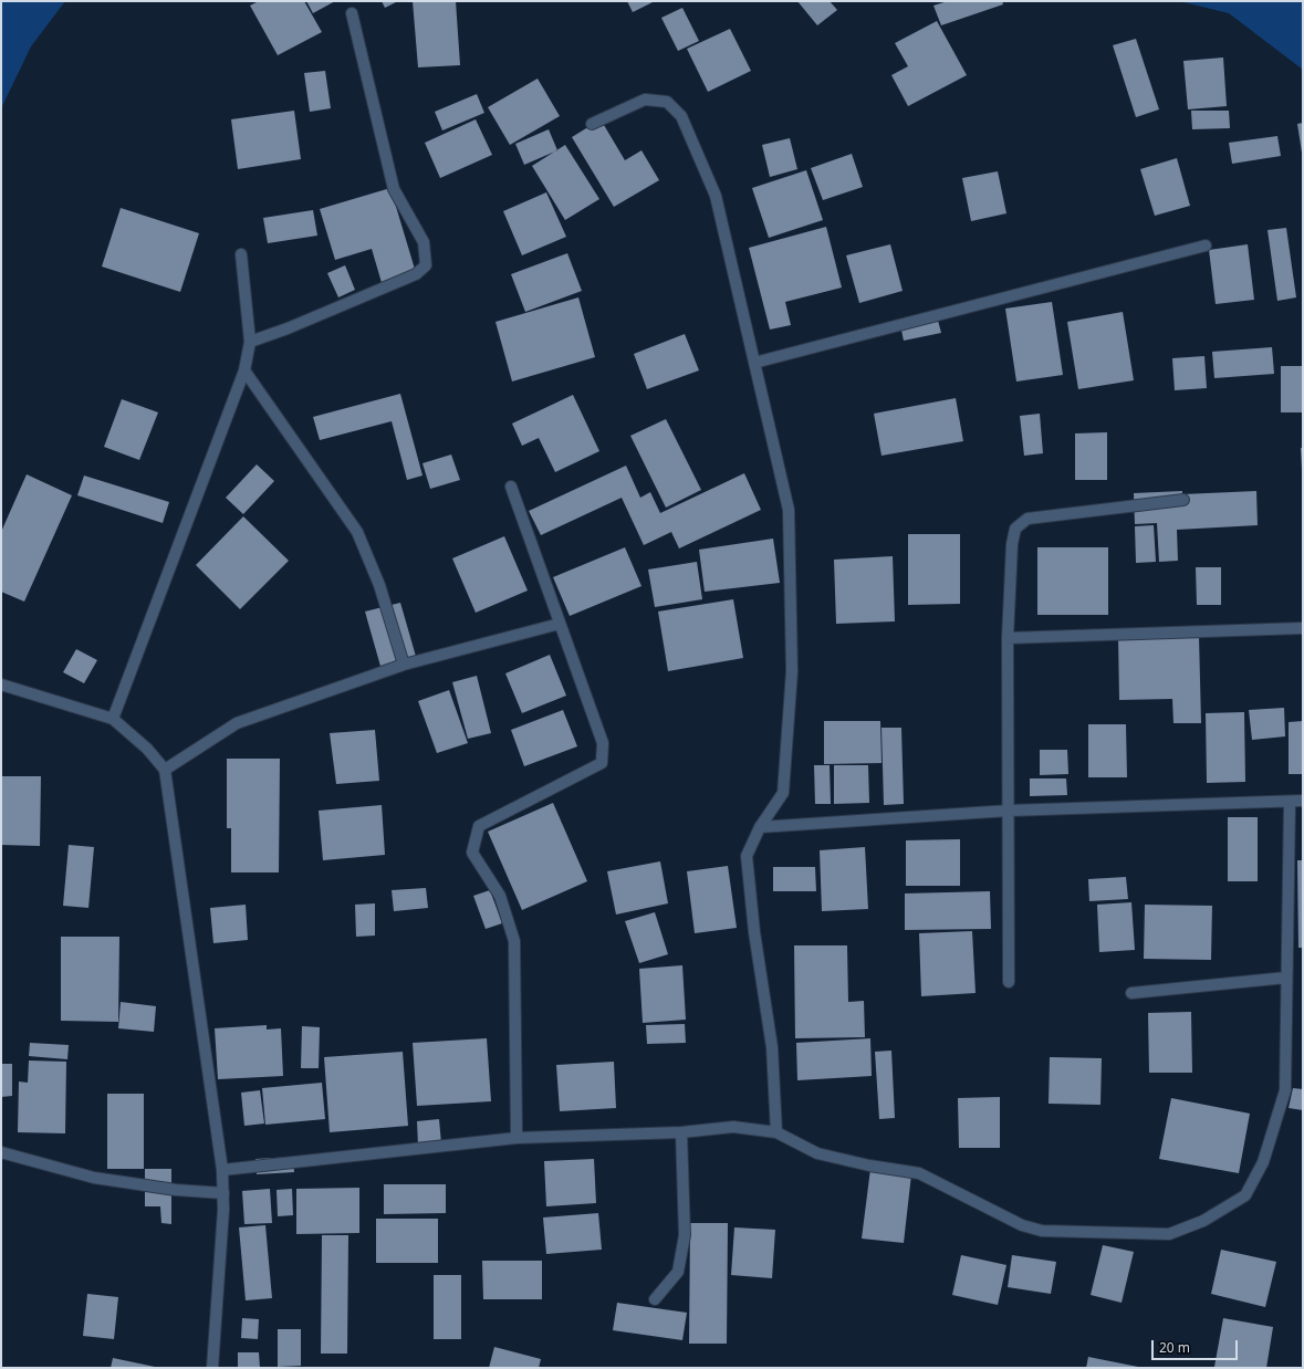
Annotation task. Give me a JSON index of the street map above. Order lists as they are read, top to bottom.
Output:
{
  "scale_bar": "20 m"
}
